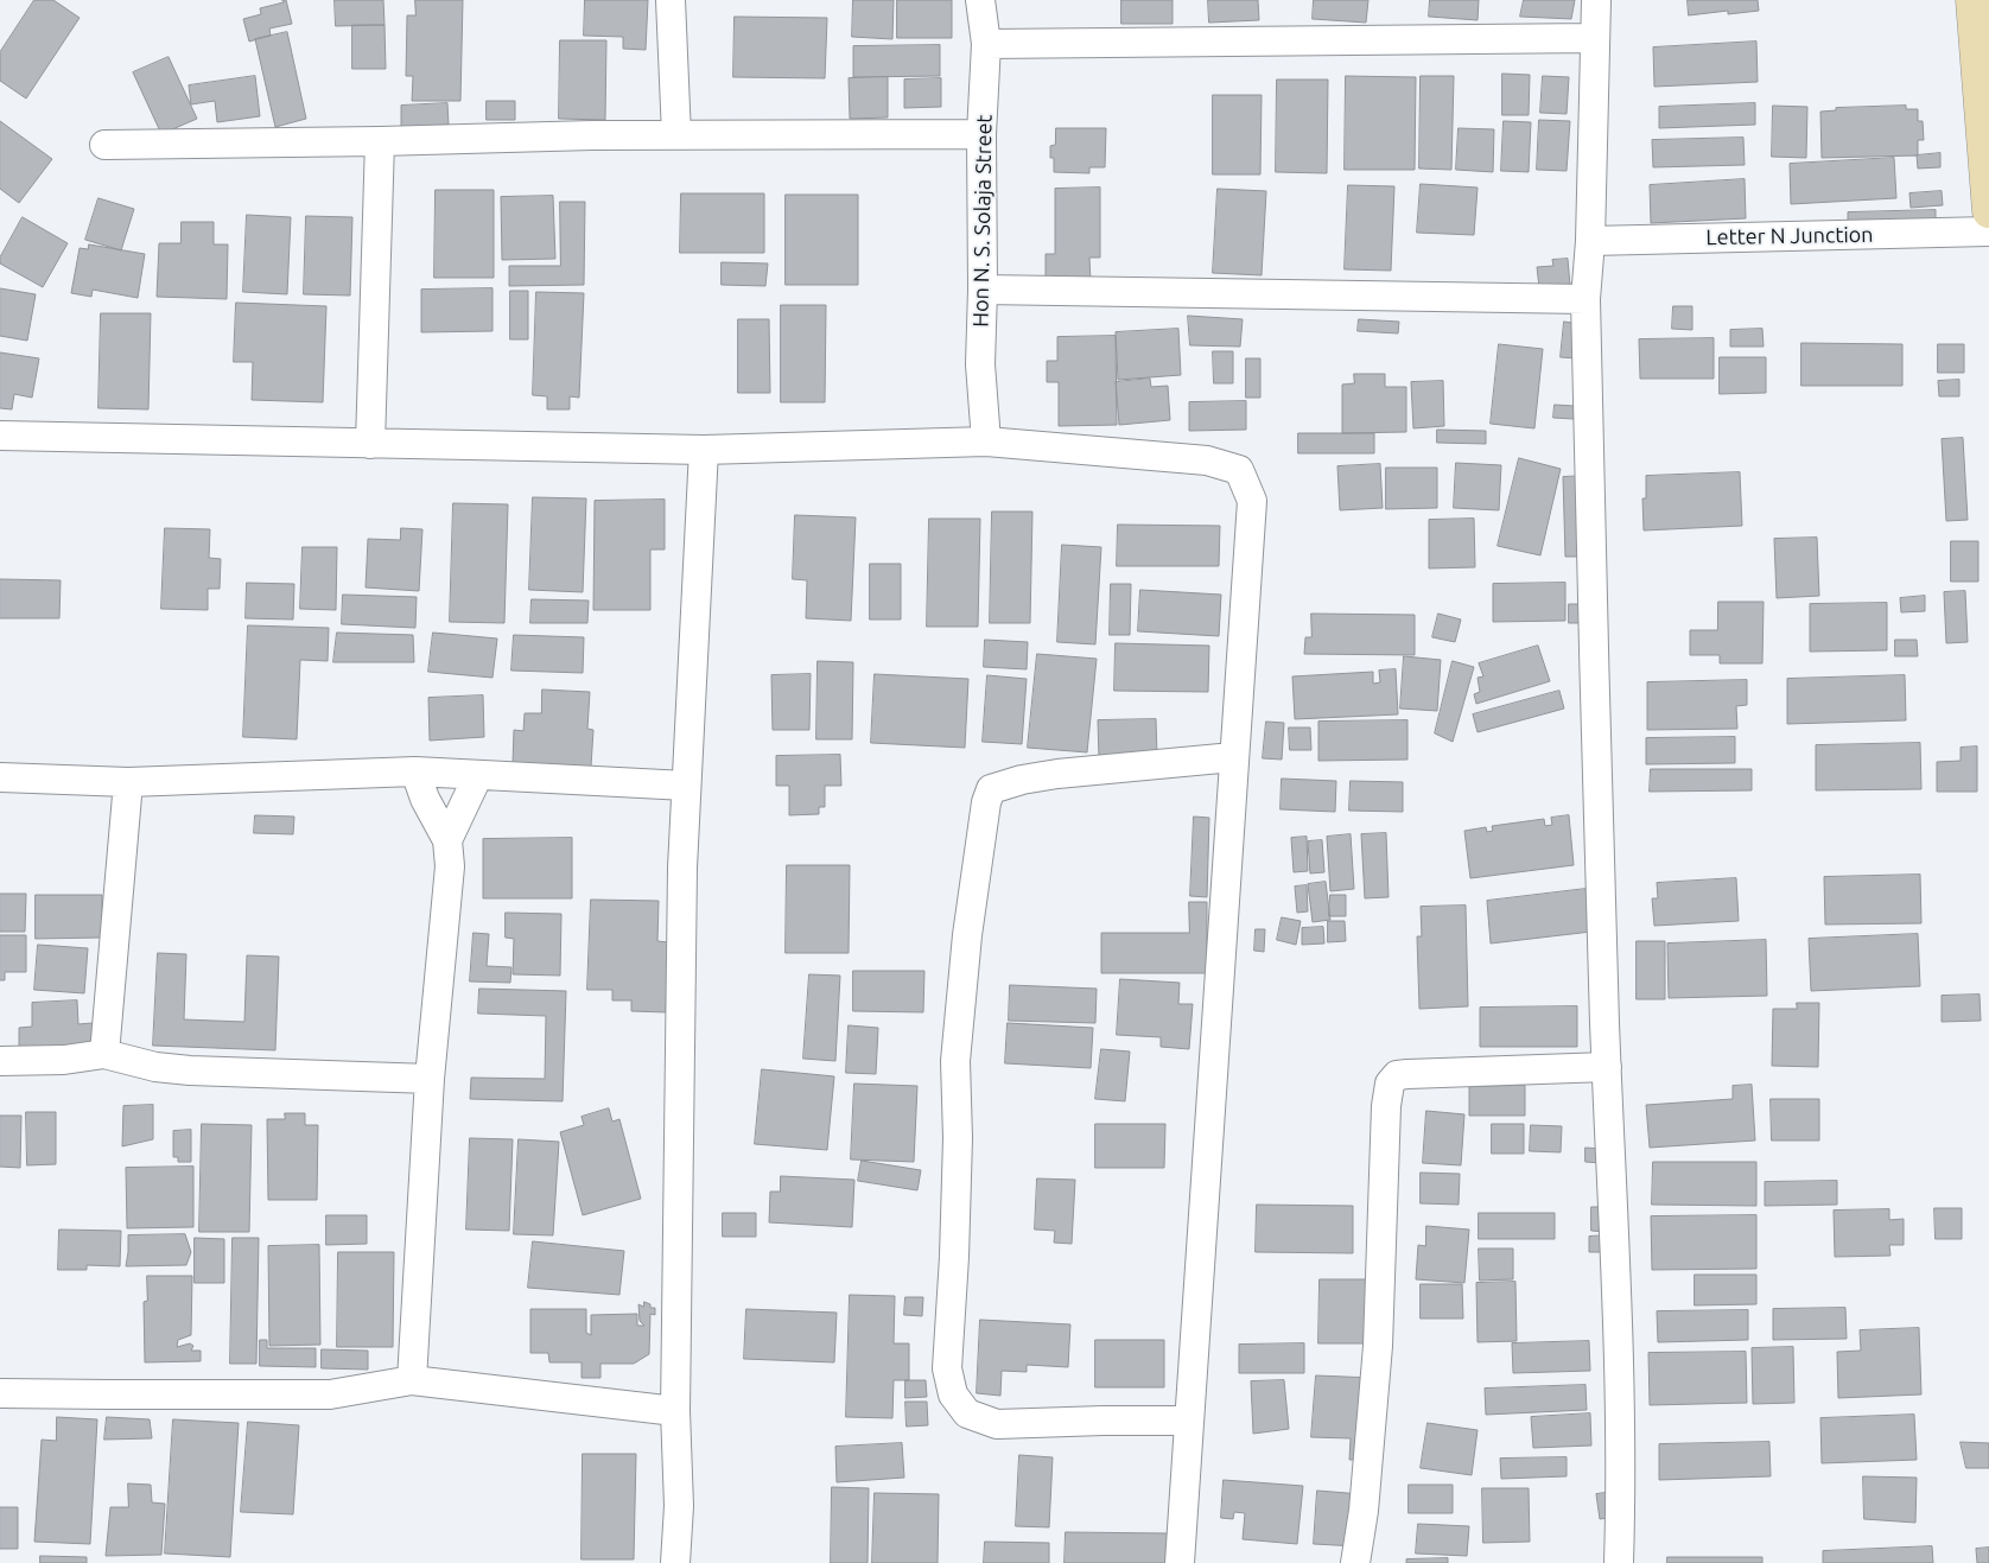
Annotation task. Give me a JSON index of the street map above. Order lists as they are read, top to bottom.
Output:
{
  "streets": {
    "street": ["Hon N. S. Solaja Street", "Letter N Junction"]
  }
}
